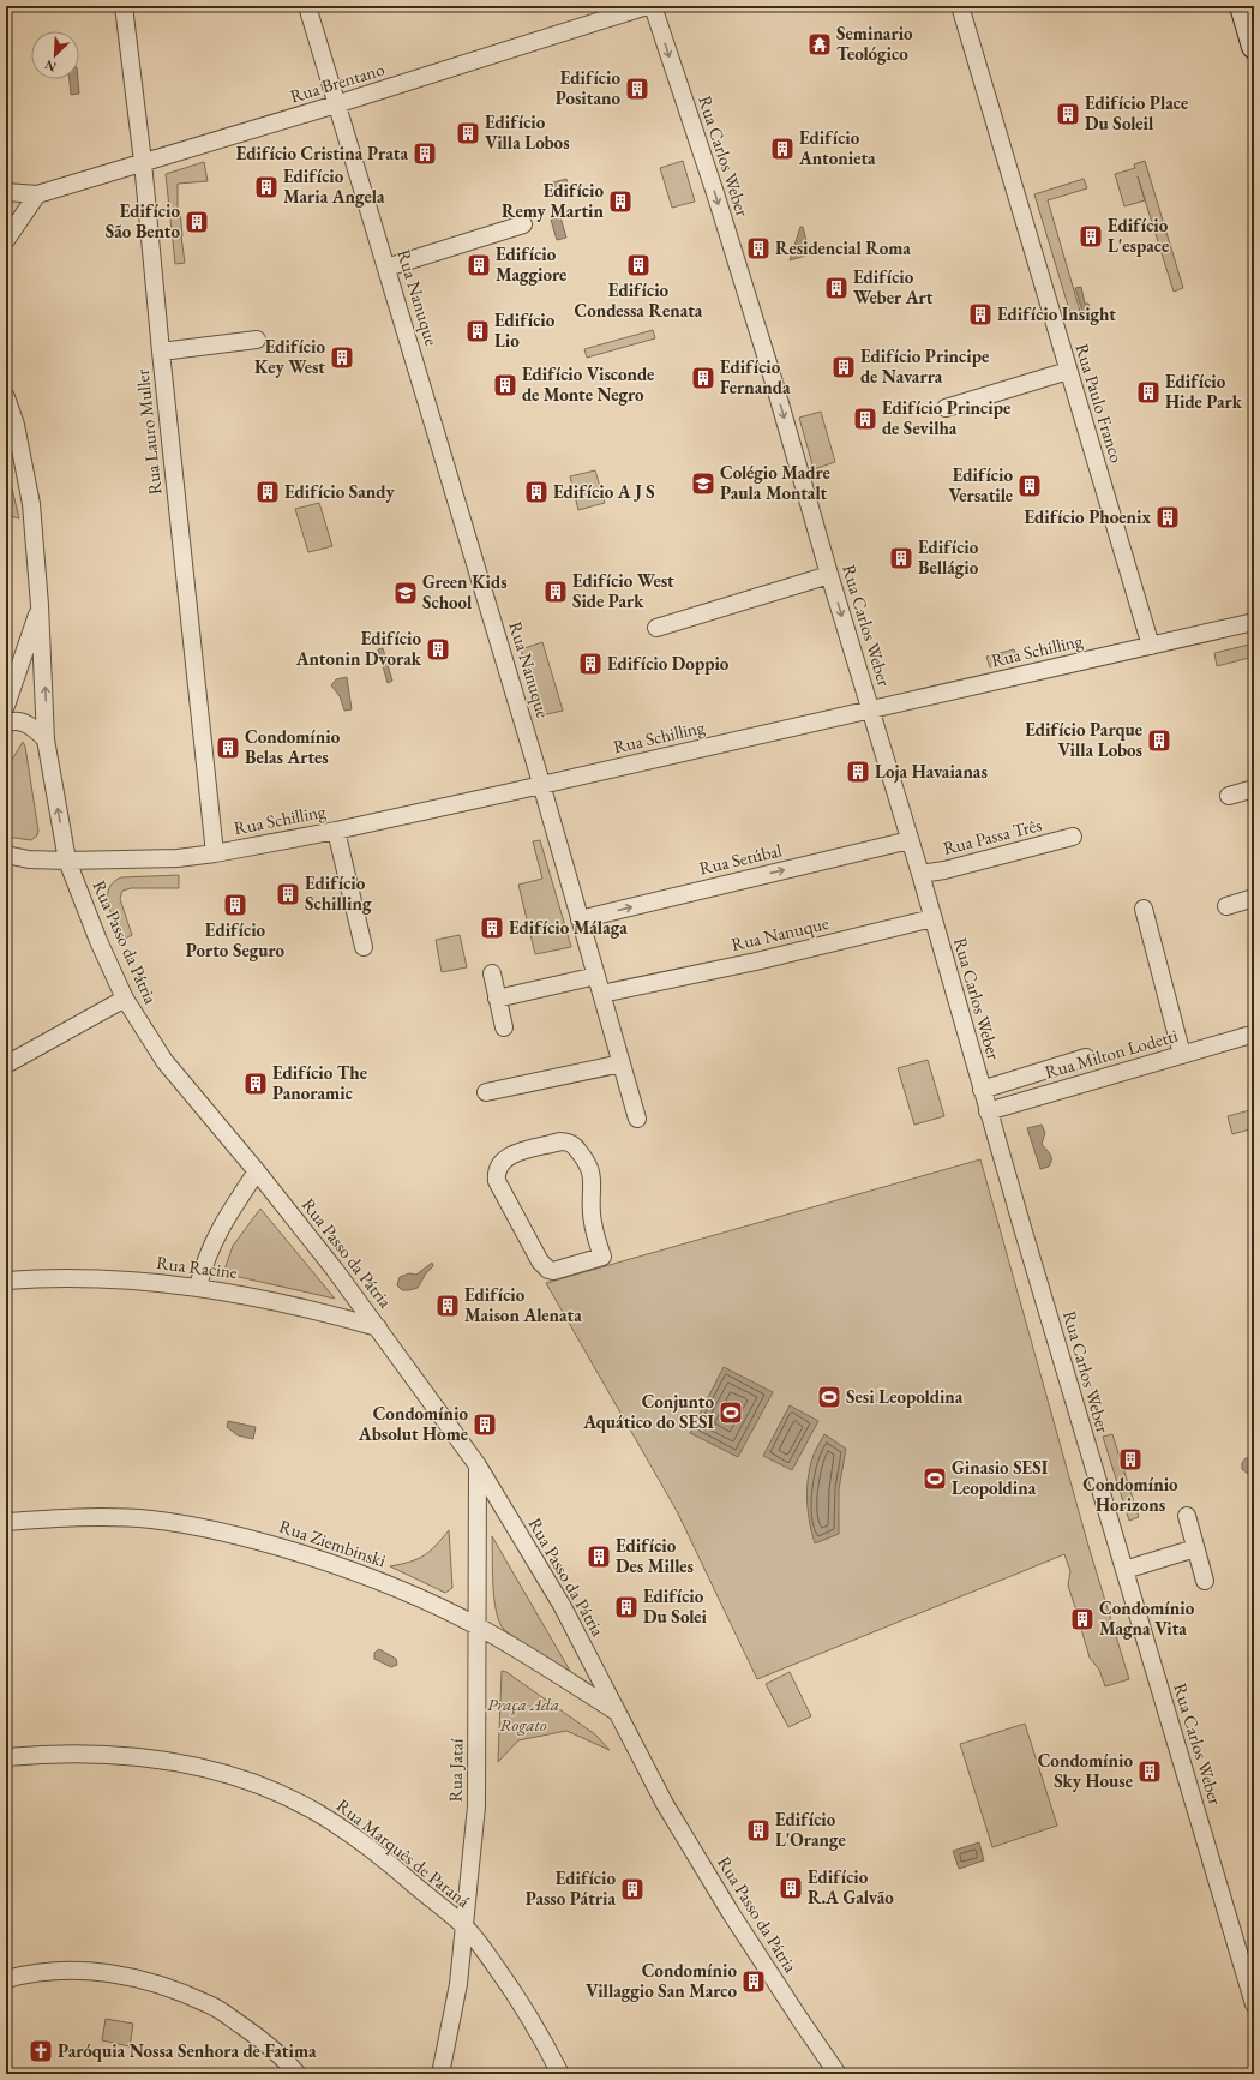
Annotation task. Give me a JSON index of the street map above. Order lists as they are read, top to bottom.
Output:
{
  "streets": {
    "street": [
      "Rua Brentano",
      "Rua Carlos Weber",
      "Rua Nanuque",
      "Rua Paulo Franco",
      "Rua Lauro Muller",
      "Rua Schilling",
      "Rua Passa Três",
      "Rua Setúbal",
      "Rua Passo da Pátria",
      "Rua Milton Lodetti",
      "Rua Racine",
      "Rua Ziembinski",
      "Rua Jataí",
      "Rua Marquês de Paraná"
    ]
  },
  "crossings": [
    ["Rua Brentano", "Rua Nanuque"],
    ["Rua Brentano", "Rua Lauro Muller"],
    ["Rua Carlos Weber", "Rua Nanuque"],
    ["Rua Carlos Weber", "Rua Schilling"],
    ["Rua Carlos Weber", "Rua Passa Três"],
    ["Rua Carlos Weber", "Rua Setúbal"],
    ["Rua Carlos Weber", "Rua Milton Lodetti"],
    ["Rua Nanuque", "Rua Schilling"],
    ["Rua Nanuque", "Rua Setúbal"],
    ["Rua Paulo Franco", "Rua Schilling"],
    ["Rua Lauro Muller", "Rua Schilling"],
    ["Rua Schilling", "Rua Passo da Pátria"],
    ["Rua Passo da Pátria", "Rua Racine"],
    ["Rua Passo da Pátria", "Rua Ziembinski"],
    ["Rua Passo da Pátria", "Rua Jataí"],
    ["Rua Ziembinski", "Rua Jataí"],
    ["Rua Jataí", "Rua Marquês de Paraná"]
  ],
  "one_way": ["Rua Carlos Weber", "Rua Setúbal"],
  "parks": ["Praça Ada Rogato"],
  "places": {
    "temple": ["Seminario Teológico"],
    "building": [
      "Edifício Positano",
      "Edifício Place Du Soleil",
      "Edifício Villa Lobos",
      "Edifício Antonieta",
      "Edifício Cristina Prata",
      "Edifício Maria Angela",
      "Edifício Remy Martin",
      "Edifício São Bento",
      "Edifício L'espace",
      "Residencial Roma",
      "Edifício Maggiore",
      "Edifício Condessa Renata",
      "Edifício Weber Art",
      "Edifício Insight",
      "Edifício Lio",
      "Edifício Key West",
      "Edifício Principe de Navarra",
      "Edifício Fernanda",
      "Edifício Visconde de Monte Negro",
      "Edifício Hide Park",
      "Edifício Principe de Sevilha",
      "Edifício Versatile",
      "Edifício Sandy",
      "Edifício A J S",
      "Edifício Phoenix",
      "Edifício Bellágio",
      "Edifício West Side Park",
      "Edifício Antonin Dvorak",
      "Edifício Doppio",
      "Edifício Parque Villa Lobos",
      "Condomínio Belas Artes",
      "Loja Havaianas",
      "Edifício Schilling",
      "Edifício Porto Seguro",
      "Edifício Málaga",
      "Edifício The Panoramic",
      "Edifício Maison Alenata",
      "Condomínio Absolut Home",
      "Condomínio Horizons",
      "Edifício Des Milles",
      "Edifício Du Solei",
      "Condomínio Magna Vita",
      "Condomínio Sky House",
      "Edifício L'Orange",
      "Edifício R.A Galvão",
      "Edifício Passo Pátria",
      "Condomínio Villaggio San Marco"
    ],
    "school or university": ["Colégio Madre Paula Montalt", "Green Kids School"],
    "sports": ["Sesi Leopoldina", "Conjunto Aquático do SESI", "Ginasio SESI Leopoldina"],
    "church": ["Paróquia Nossa Senhora de Fatima"]
  },
  "north": "bottom left"
}
